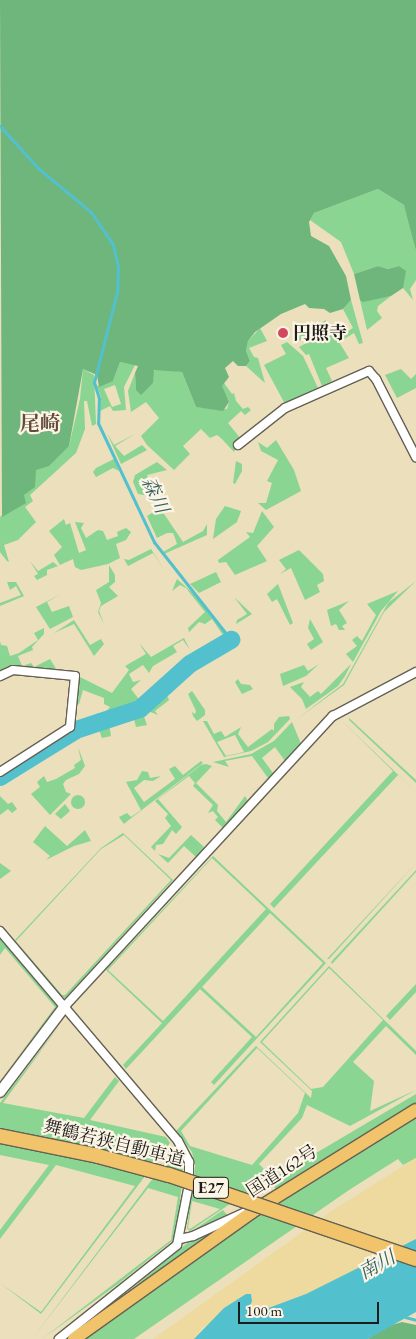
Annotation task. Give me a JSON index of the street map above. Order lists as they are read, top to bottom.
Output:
{
  "streets": {
    "highway": ["舞鶴若狭自動車道", "国道162号", "E27"]
  },
  "districts": ["尾崎"],
  "water": ["森川", "南川"],
  "places": ["円照寺"],
  "scale_bar": "100 m"
}
